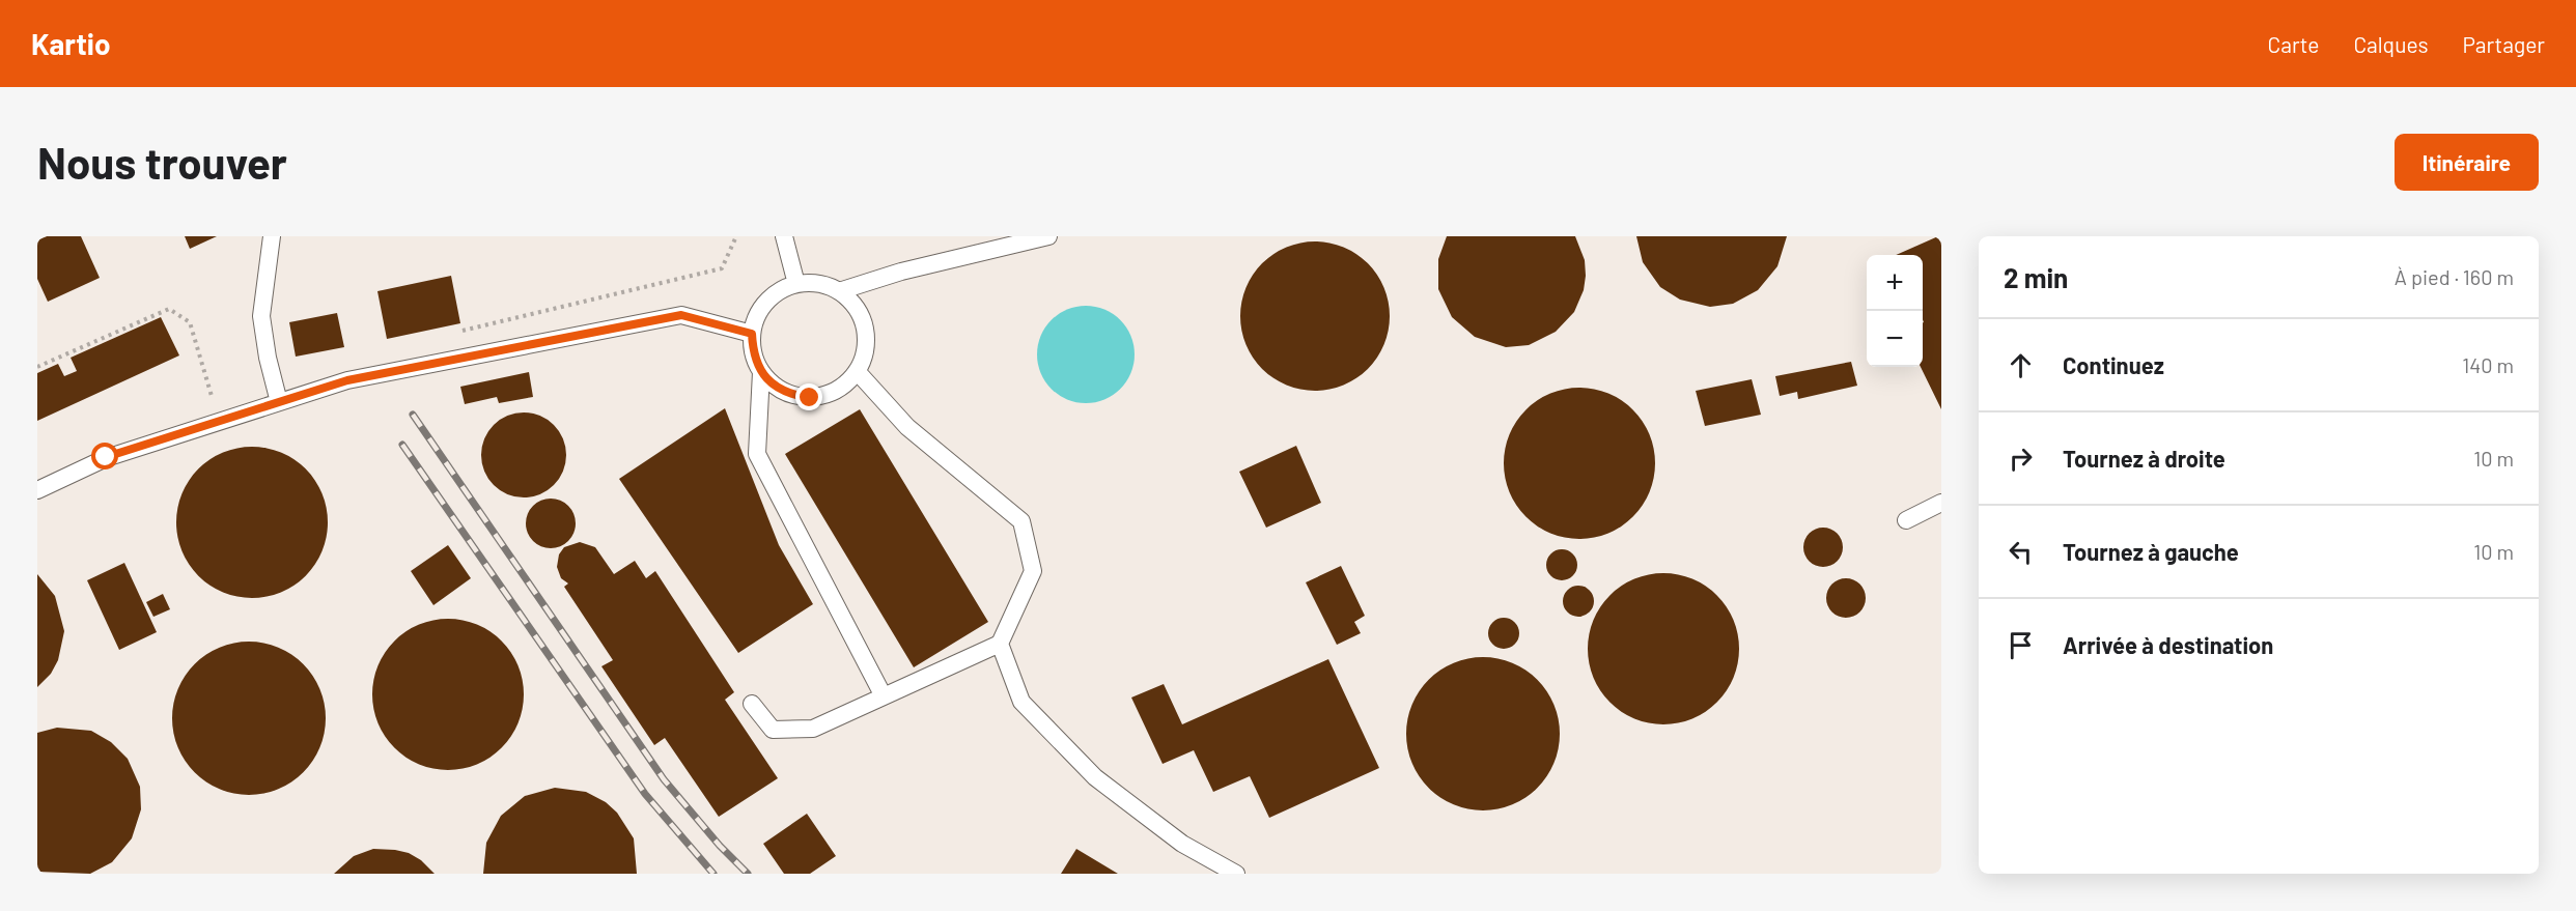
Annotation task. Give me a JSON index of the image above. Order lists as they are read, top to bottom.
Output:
{
  "page": {
    "header": "Kartio",
    "nav": ["Carte", "Calques", "Partager"],
    "buttons": "Itinéraire",
    "title": "Nous trouver",
    "heading": ["2 min", "À pied · 160 m"],
    "map_buttons": ["+", "−"],
    "list": [
      ["Continuez", "140 m"],
      ["Tournez à droite", "10 m"],
      ["Tournez à gauche", "10 m"],
      "Arrivée à destination"
    ]
  }
}
